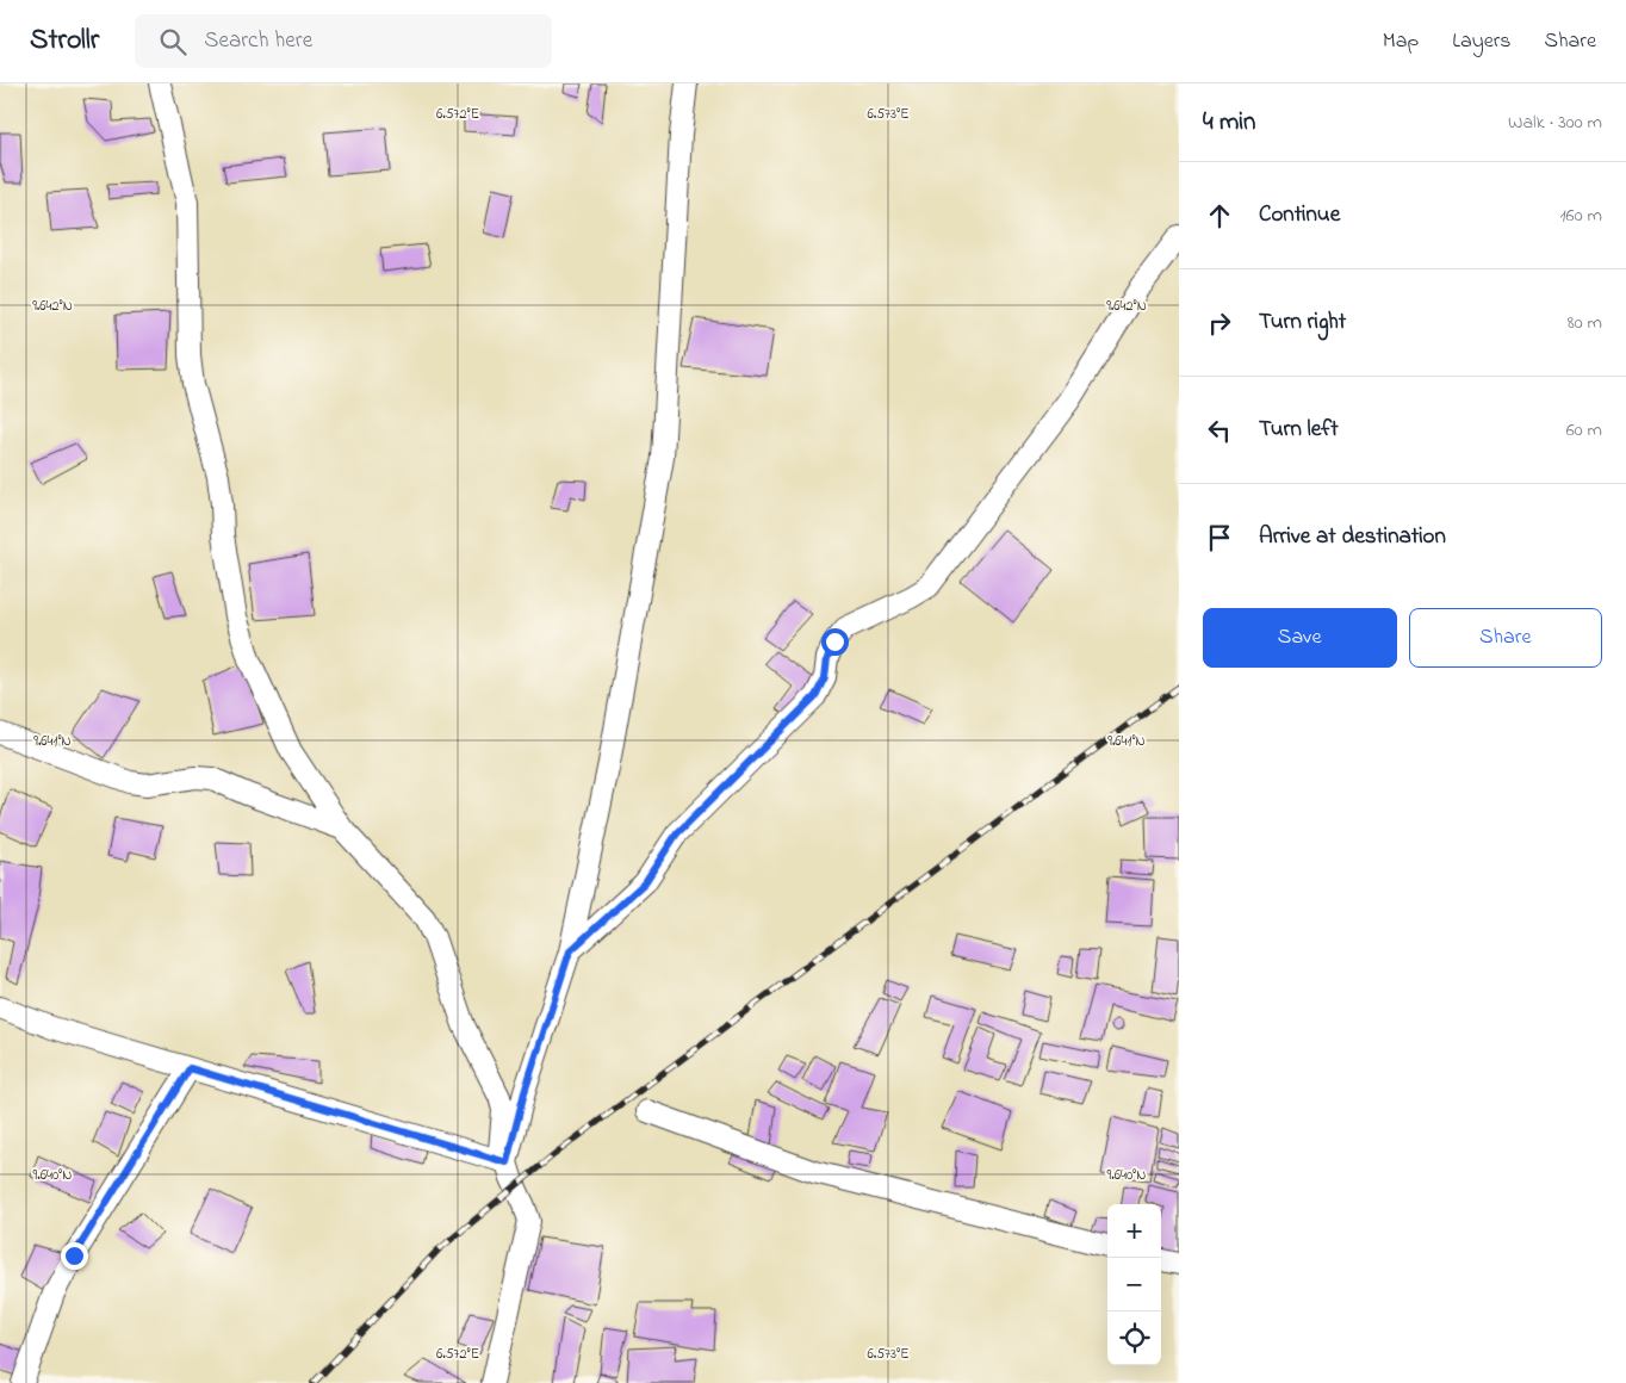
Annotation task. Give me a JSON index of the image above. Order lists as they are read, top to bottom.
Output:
{
  "page": {
    "header": "Strollr",
    "search": "Search here",
    "nav": ["Map", "Layers", "Share"],
    "heading": ["4 min", "Walk · 300 m"],
    "list": [
      ["Continue", "160 m"],
      ["Turn right", "80 m"],
      ["Turn left", "60 m"],
      "Arrive at destination"
    ],
    "buttons": ["Save", "Share"],
    "map_buttons": ["+", "−"]
  },
  "coordinates": [
    "6.572°E",
    "6.573°E",
    "9.642°N",
    "9.641°N",
    "9.640°N"
  ]
}
